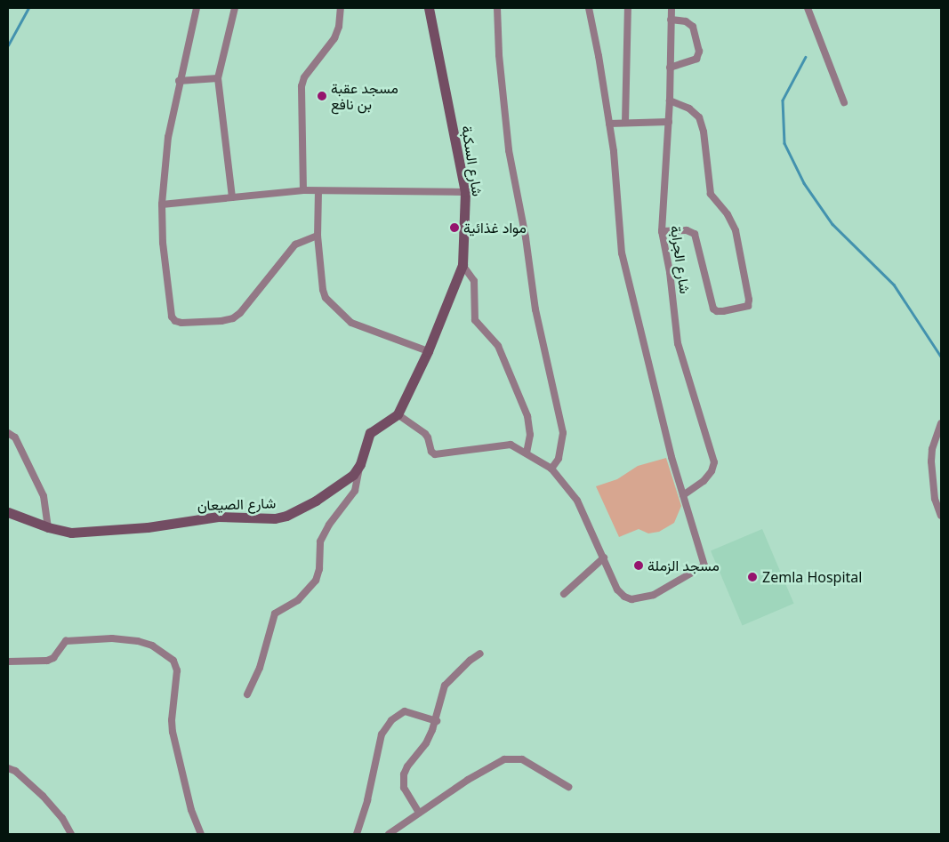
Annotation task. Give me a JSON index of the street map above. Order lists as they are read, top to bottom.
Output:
{
  "streets": {
    "main road": ["شارع السكبة", "شارع الصيعان"],
    "street": ["شارع الجرابة"]
  },
  "crossings": [
    ["شارع السكبة", "شارع الصيعان"]
  ],
  "places": [
    "مسجد عقبة بن نافع",
    "مواد غذائية",
    "مسجد الزملة",
    "Zemla Hospital"
  ]
}
